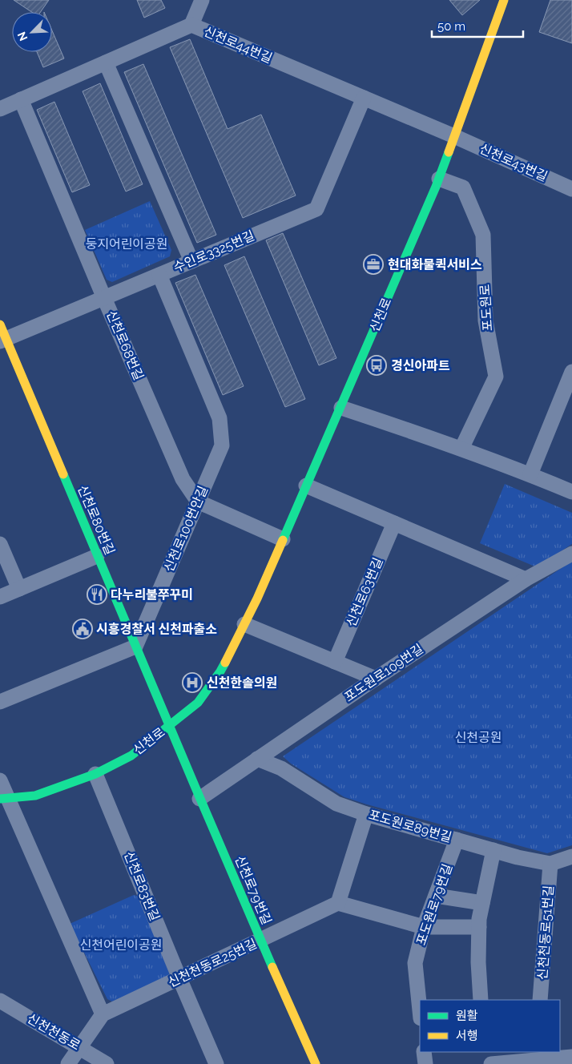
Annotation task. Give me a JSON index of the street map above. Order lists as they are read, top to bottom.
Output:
{
  "streets": {
    "street": [
      "신천로44번길",
      "신천로43번길",
      "수인로3325번길",
      "포도원로",
      "신천로",
      "신천로68번길",
      "신천로80번길",
      "신천로100번안길",
      "신천로63번길",
      "포도원로109번길",
      "포도원로89번길",
      "신천로83번길",
      "신천로79번길",
      "포도원로79번길",
      "신천천동로51번길",
      "신천천동로25번길",
      "신천천동로"
    ]
  },
  "crossings": [
    ["신천로44번길", "신천로43번길"],
    ["신천로44번길", "수인로3325번길"],
    ["신천로44번길", "신천로"],
    ["신천로44번길", "신천로68번길"],
    ["신천로43번길", "신천로"],
    ["수인로3325번길", "신천로68번길"],
    ["수인로3325번길", "신천로80번길"],
    ["수인로3325번길", "신천로100번안길"],
    ["포도원로", "신천로"],
    ["신천로", "신천로80번길"],
    ["신천로", "신천로83번길"],
    ["신천로", "신천로79번길"],
    ["신천로68번길", "신천로100번안길"],
    ["신천로80번길", "신천로100번안길"],
    ["신천로80번길", "신천로79번길"],
    ["포도원로109번길", "포도원로89번길"],
    ["포도원로109번길", "신천로79번길"],
    ["포도원로89번길", "포도원로79번길"],
    ["포도원로89번길", "신천천동로51번길"],
    ["신천로83번길", "신천천동로25번길"],
    ["신천로79번길", "신천천동로25번길"],
    ["신천천동로25번길", "신천천동로"]
  ],
  "parks": ["둥지어린이공원", "신천공원", "신천어린이공원"],
  "places": {
    "office": ["현대화물퀵서비스"],
    "bus stop": ["경신아파트"],
    "restaurant": ["다누리불쭈꾸미"],
    "public building": ["시흥경찰서 신천파출소"],
    "hospital": ["신천한솔의원"]
  },
  "legend": ["원활", "서행"],
  "scale_bar": "50 m",
  "north": "bottom left"
}
